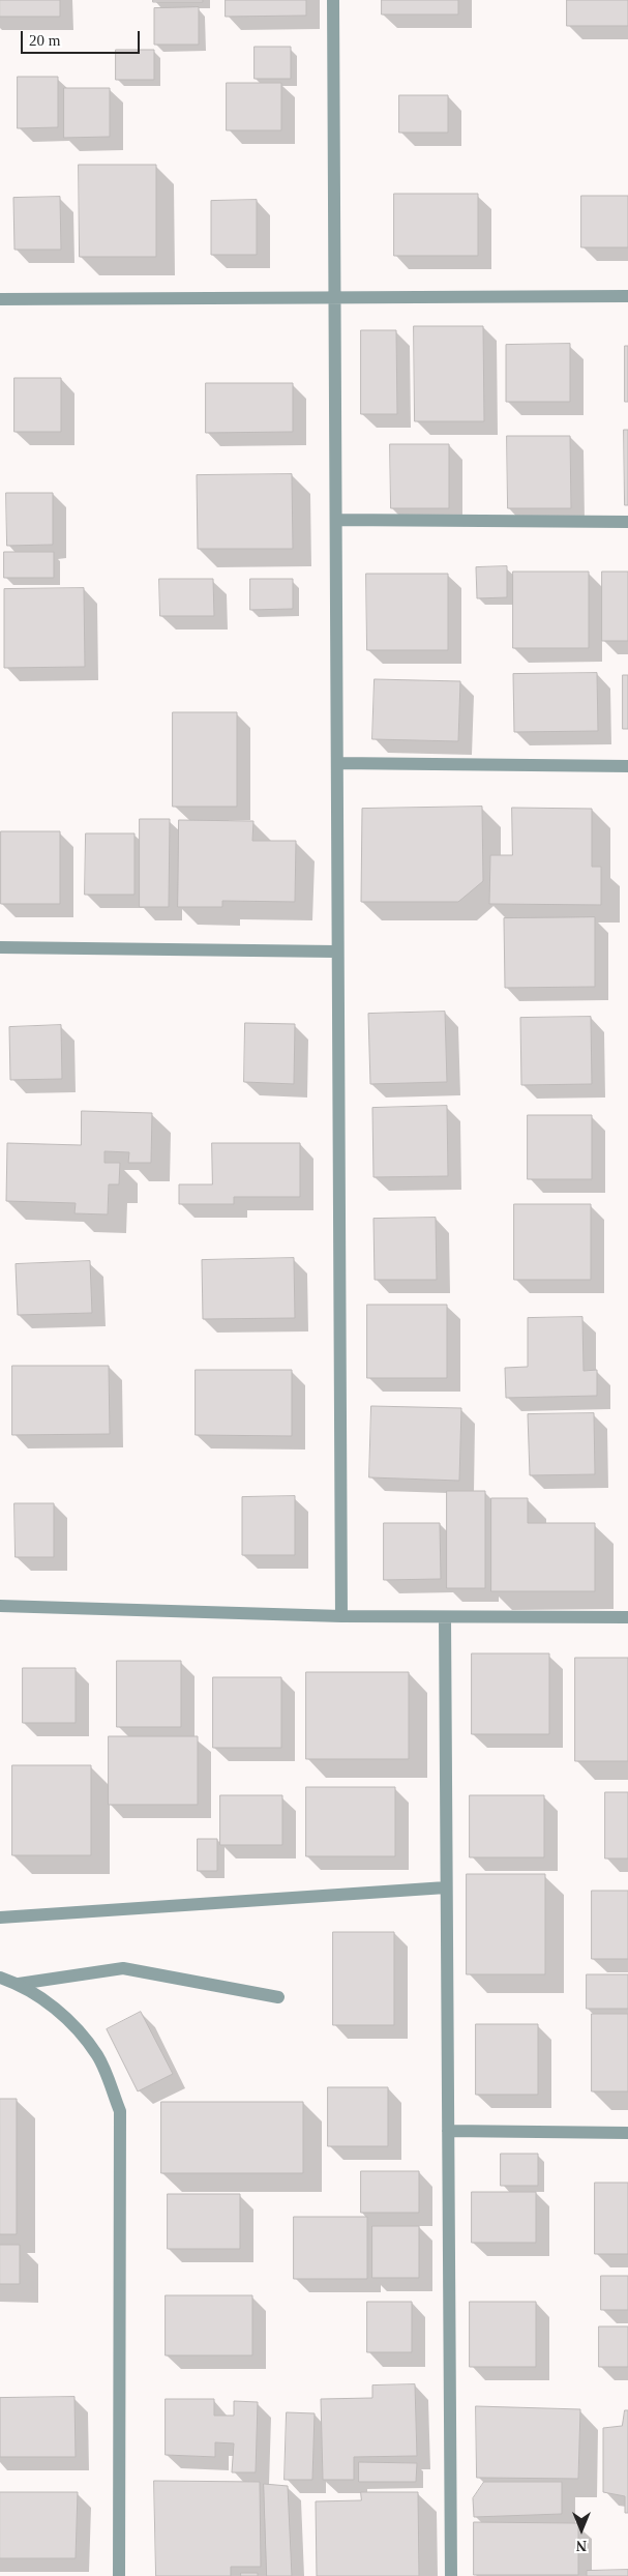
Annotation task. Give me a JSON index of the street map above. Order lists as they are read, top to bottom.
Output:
{
  "scale_bar": "20 m",
  "north": "bottom"
}
